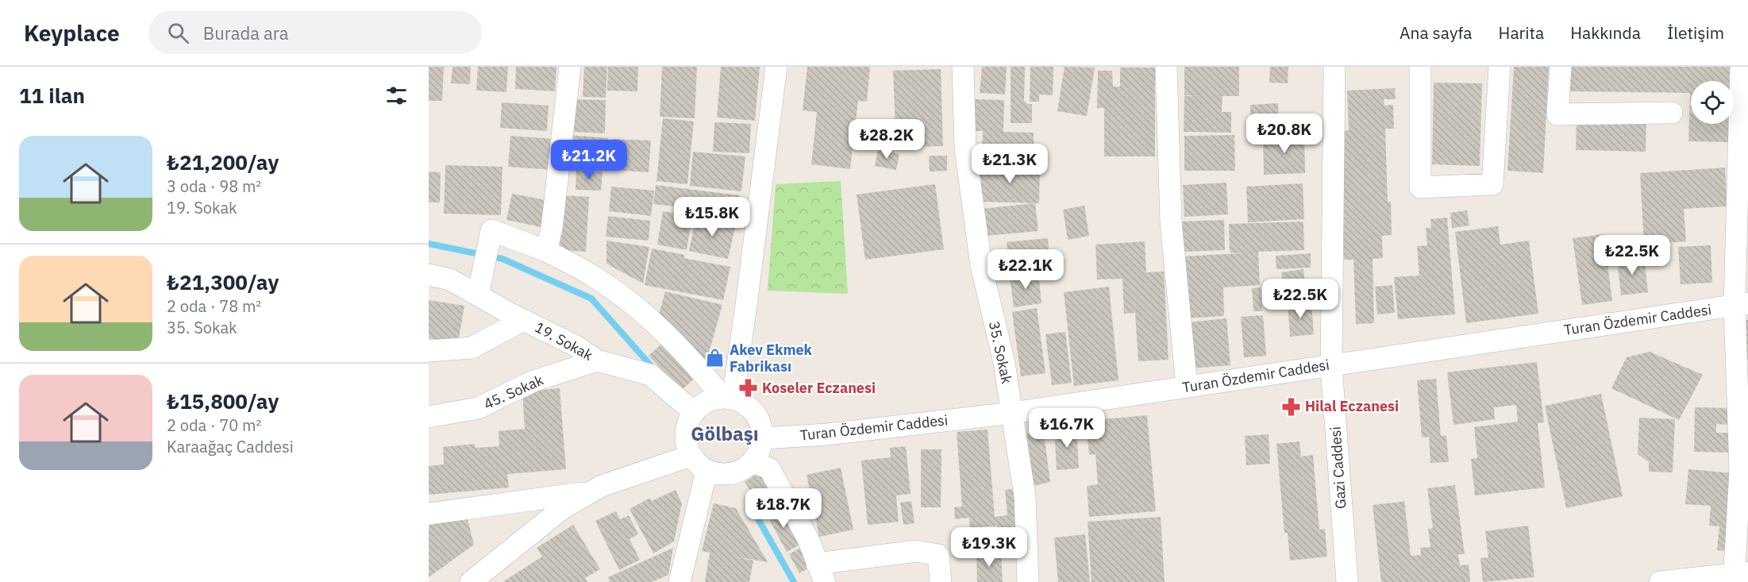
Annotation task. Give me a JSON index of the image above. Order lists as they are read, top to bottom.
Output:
{
  "streets": {
    "street": [
      "Turan Özdemir Caddesi",
      "19. Sokak",
      "35. Sokak",
      "45. Sokak",
      "Gazi Caddesi"
    ]
  },
  "crossings": [
    ["Turan Özdemir Caddesi", "19. Sokak"],
    ["Turan Özdemir Caddesi", "35. Sokak"],
    ["Turan Özdemir Caddesi", "Gazi Caddesi"],
    ["19. Sokak", "45. Sokak"]
  ],
  "districts": ["Gölbaşı"],
  "places": {
    "shop": ["Akev Ekmek Fabrikası"],
    "pharmacy": ["Koseler Eczanesi", "Hilal Eczanesi"]
  },
  "page": {
    "header": "Keyplace",
    "search": "Burada ara",
    "nav": [
      "Ana sayfa",
      "Harita",
      "Hakkında",
      "İletişim"
    ],
    "heading": "11 ilan",
    "price": [
      "₺20.8K",
      "₺28.2K",
      "₺21.2K",
      "₺21.3K",
      "₺15.8K",
      "₺22.5K",
      "₺22.1K",
      "₺22.5K",
      "₺16.7K",
      "₺18.7K",
      "₺19.3K"
    ],
    "list": [
      {
        "name": "₺21,200/ay",
        "note": "3 oda · 98 m² · 19. Sokak"
      },
      {
        "name": "₺21,300/ay",
        "note": "2 oda · 78 m² · 35. Sokak"
      },
      {
        "name": "₺15,800/ay",
        "note": "2 oda · 70 m² · Karaağaç Caddesi"
      }
    ]
  }
}
